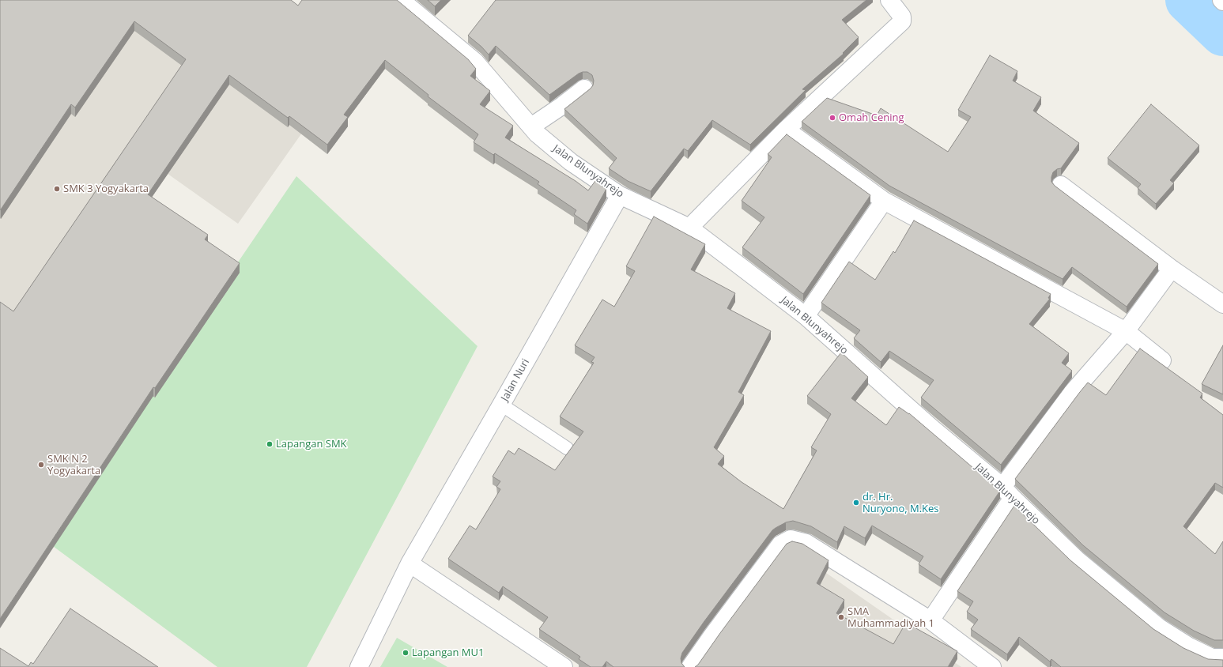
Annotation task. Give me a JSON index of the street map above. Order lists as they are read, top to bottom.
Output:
{
  "streets": {
    "street": ["Jalan Blunyahrejo", "Jalan Nuri"]
  },
  "crossings": [
    ["Jalan Blunyahrejo", "Jalan Nuri"]
  ],
  "places": [
    "Omah Cening",
    "SMK 3 Yogyakarta",
    "Lapangan SMK",
    "SMK N 2 Yogyakarta",
    "dr. Hr. Nuryono, M.Kes",
    "SMA Muhammadiyah 1",
    "Lapangan MU1"
  ]
}
